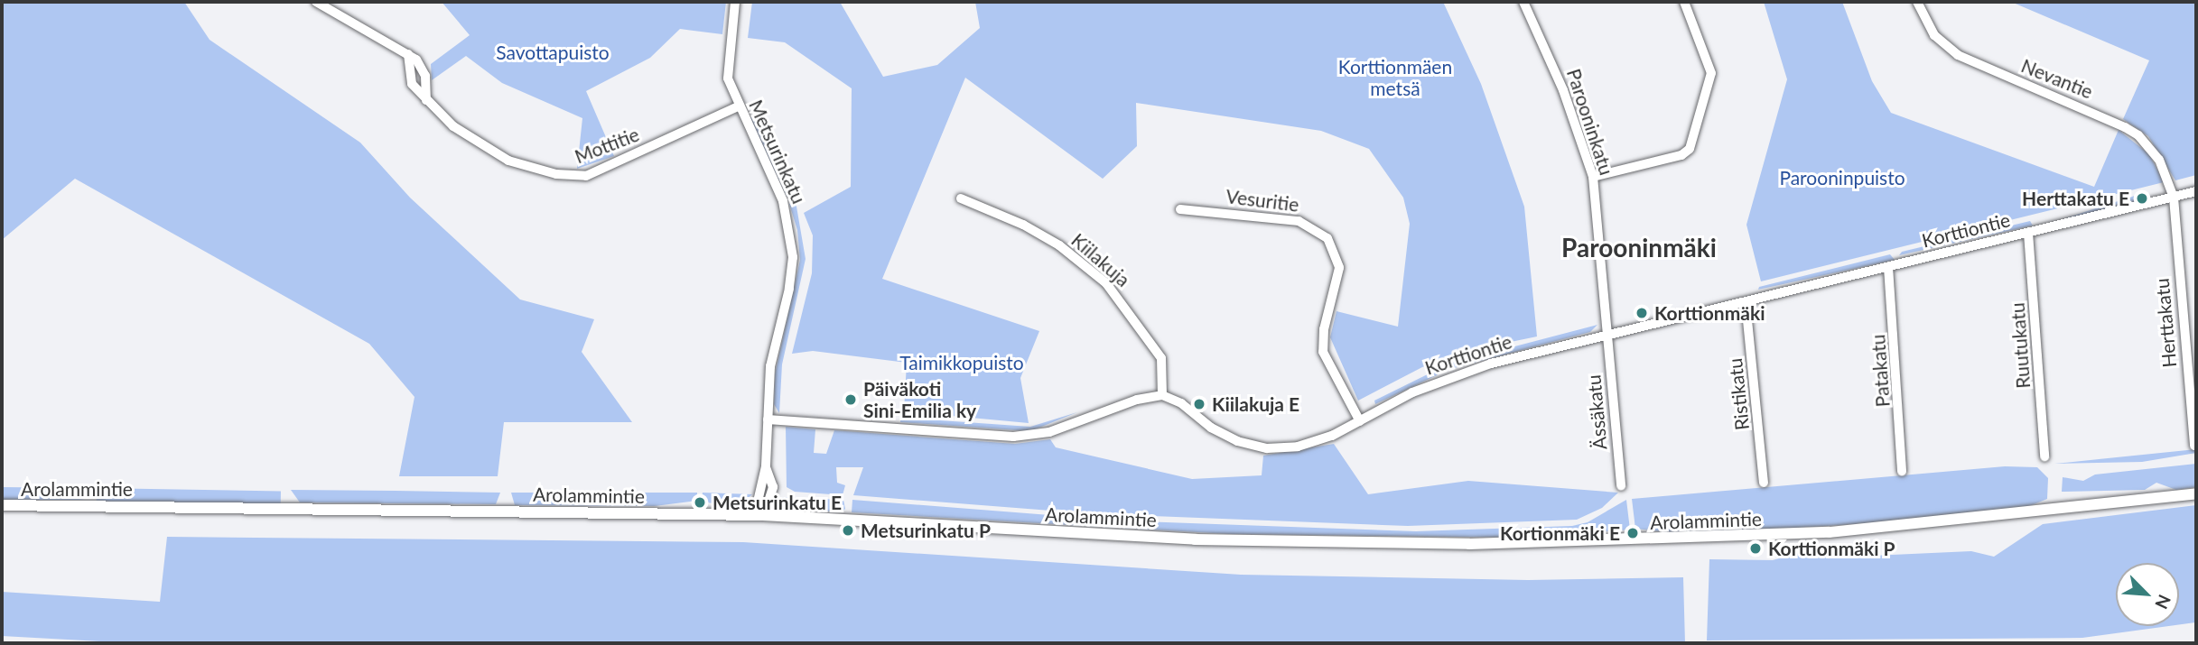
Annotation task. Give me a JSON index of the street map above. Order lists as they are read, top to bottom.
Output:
{
  "streets": {
    "street": [
      "Nevantie",
      "Parooninkatu",
      "Mottitie",
      "Metsurinkatu",
      "Vesuritie",
      "Korttiontie",
      "Kiilakuja",
      "Herttakatu",
      "Ruutukatu",
      "Patakatu",
      "Ristikatu",
      "Ässäkatu",
      "Arolammintie"
    ]
  },
  "crossings": [
    ["Nevantie", "Korttiontie"],
    ["Nevantie", "Herttakatu"],
    ["Parooninkatu", "Korttiontie"],
    ["Parooninkatu", "Ässäkatu"],
    ["Mottitie", "Metsurinkatu"],
    ["Metsurinkatu", "Arolammintie"],
    ["Vesuritie", "Korttiontie"],
    ["Korttiontie", "Kiilakuja"],
    ["Korttiontie", "Herttakatu"],
    ["Korttiontie", "Ruutukatu"],
    ["Korttiontie", "Patakatu"],
    ["Korttiontie", "Ristikatu"],
    ["Korttiontie", "Ässäkatu"]
  ],
  "districts": ["Parooninmäki"],
  "parks": [
    "Savottapuisto",
    "Korttionmäen metsä",
    "Parooninpuisto",
    "Taimikkopuisto"
  ],
  "places": [
    "Herttakatu E",
    "Korttionmäki",
    "Päiväkoti Sini-Emilia ky",
    "Kiilakuja E",
    "Metsurinkatu E",
    "Metsurinkatu P",
    "Kortionmäki E",
    "Korttionmäki P"
  ],
  "north": "bottom right"
}
